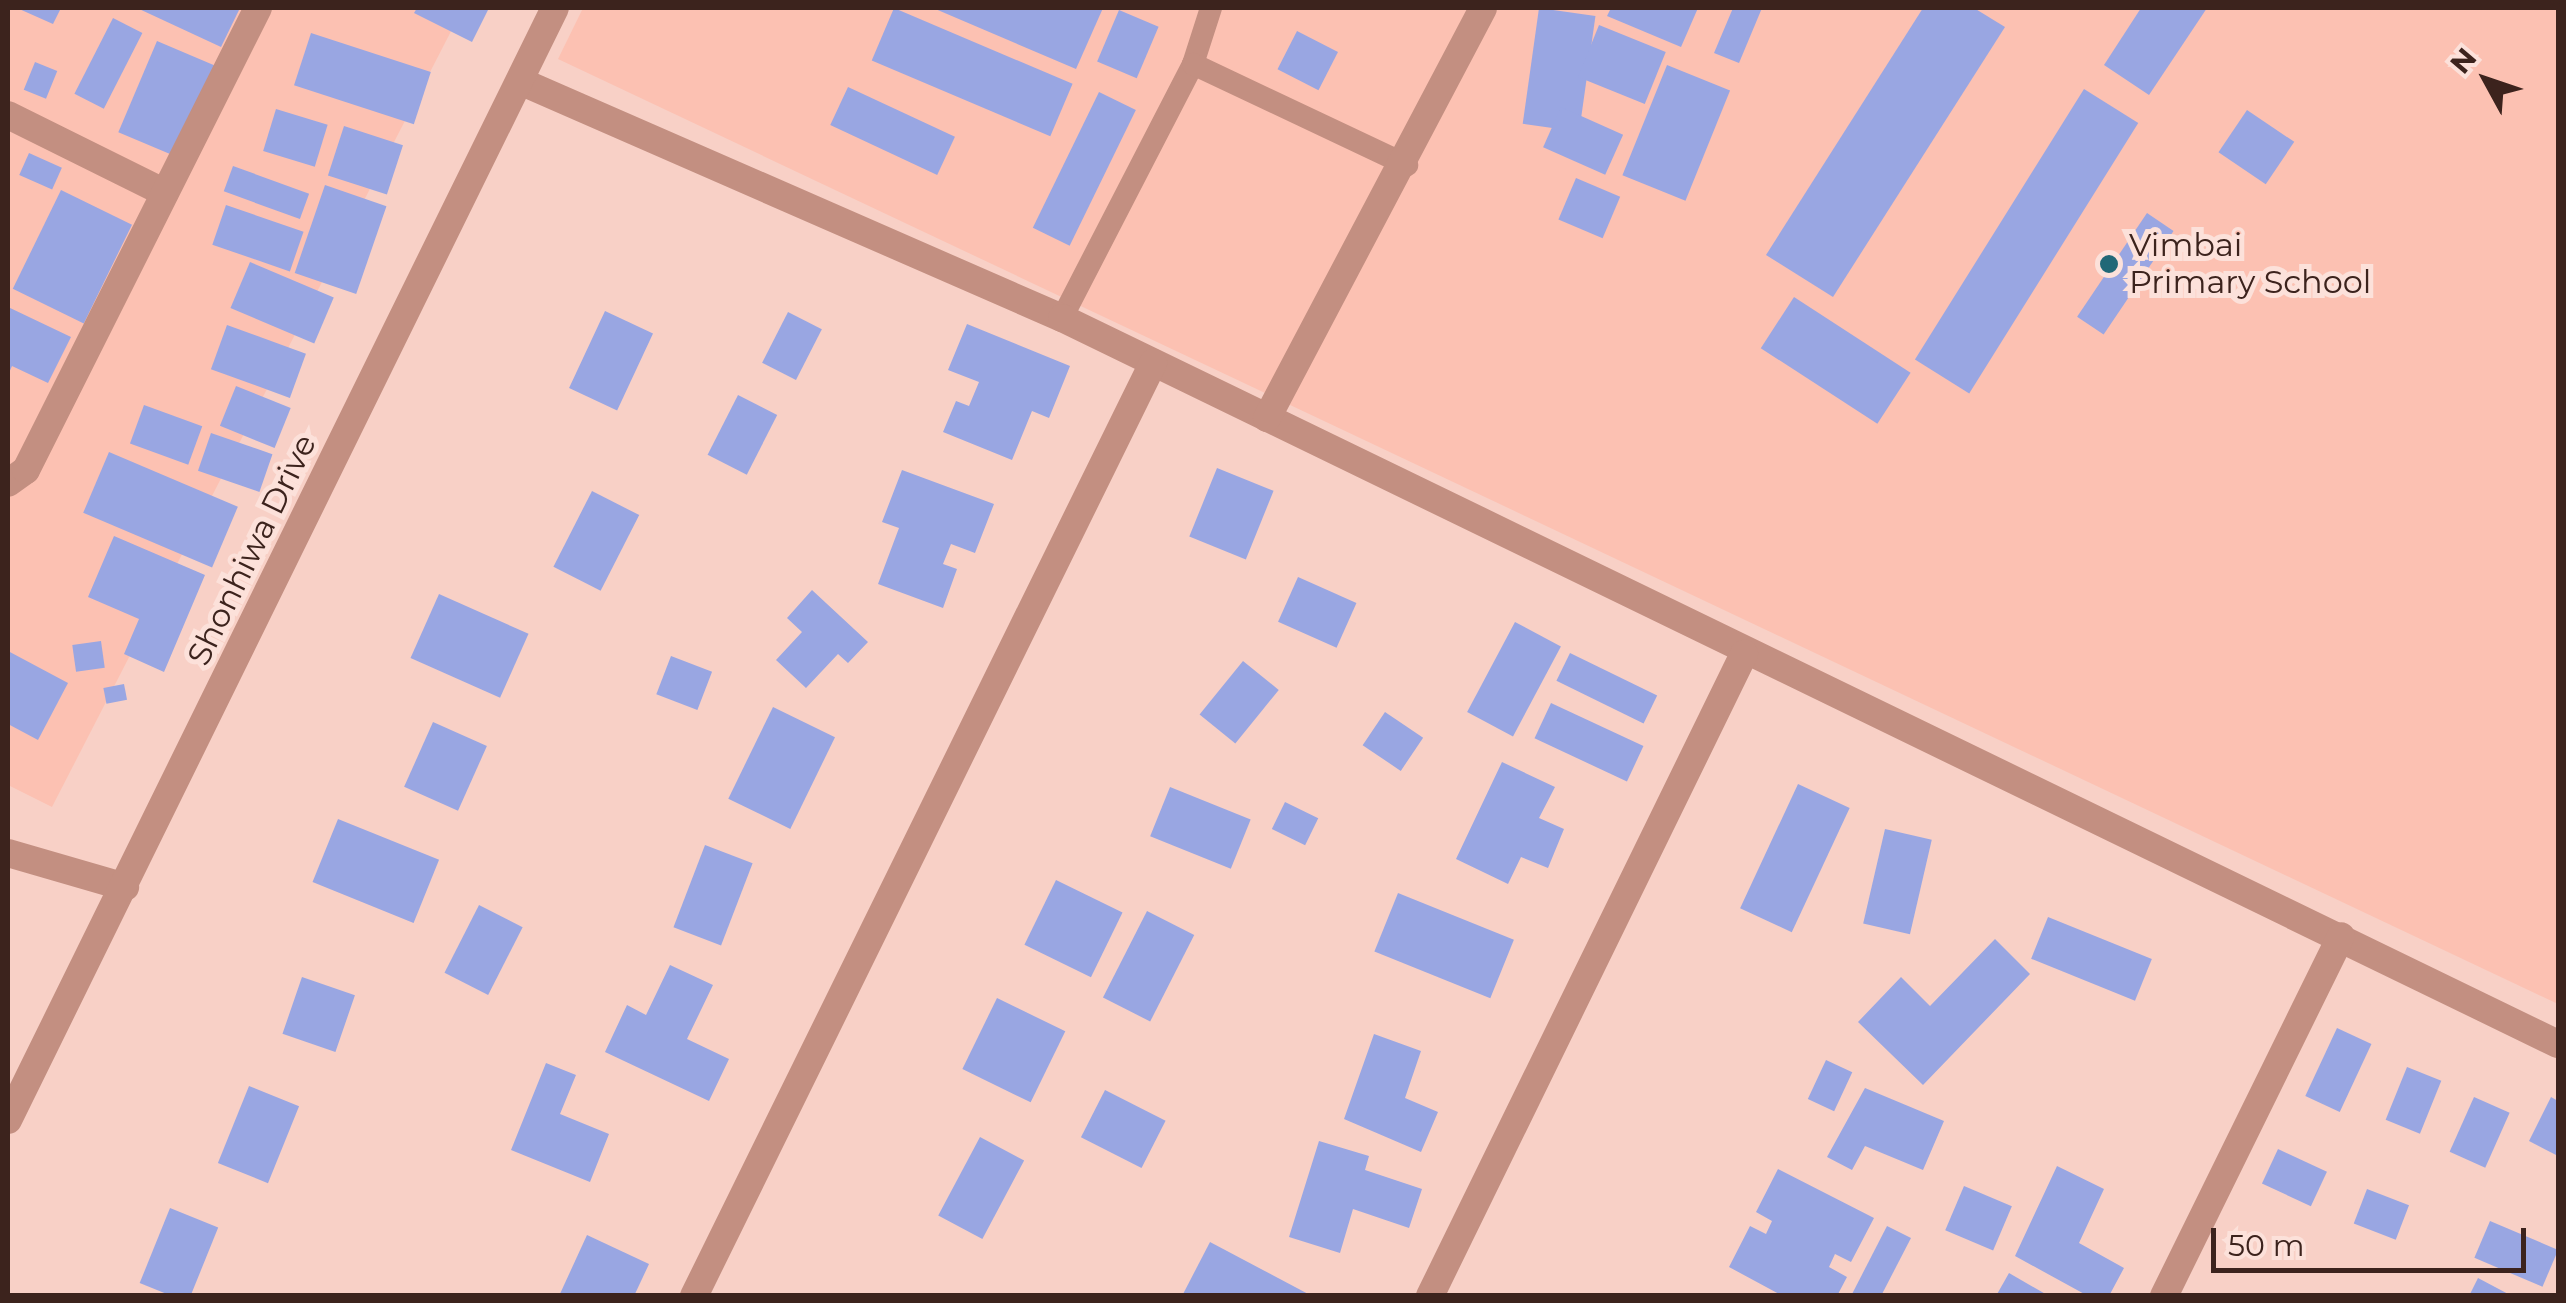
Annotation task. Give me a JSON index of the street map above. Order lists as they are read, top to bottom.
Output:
{
  "streets": {
    "street": ["Shonhiwa Drive"]
  },
  "places": ["Vimbai Primary School"],
  "scale_bar": "50 m",
  "north": "top left"
}
